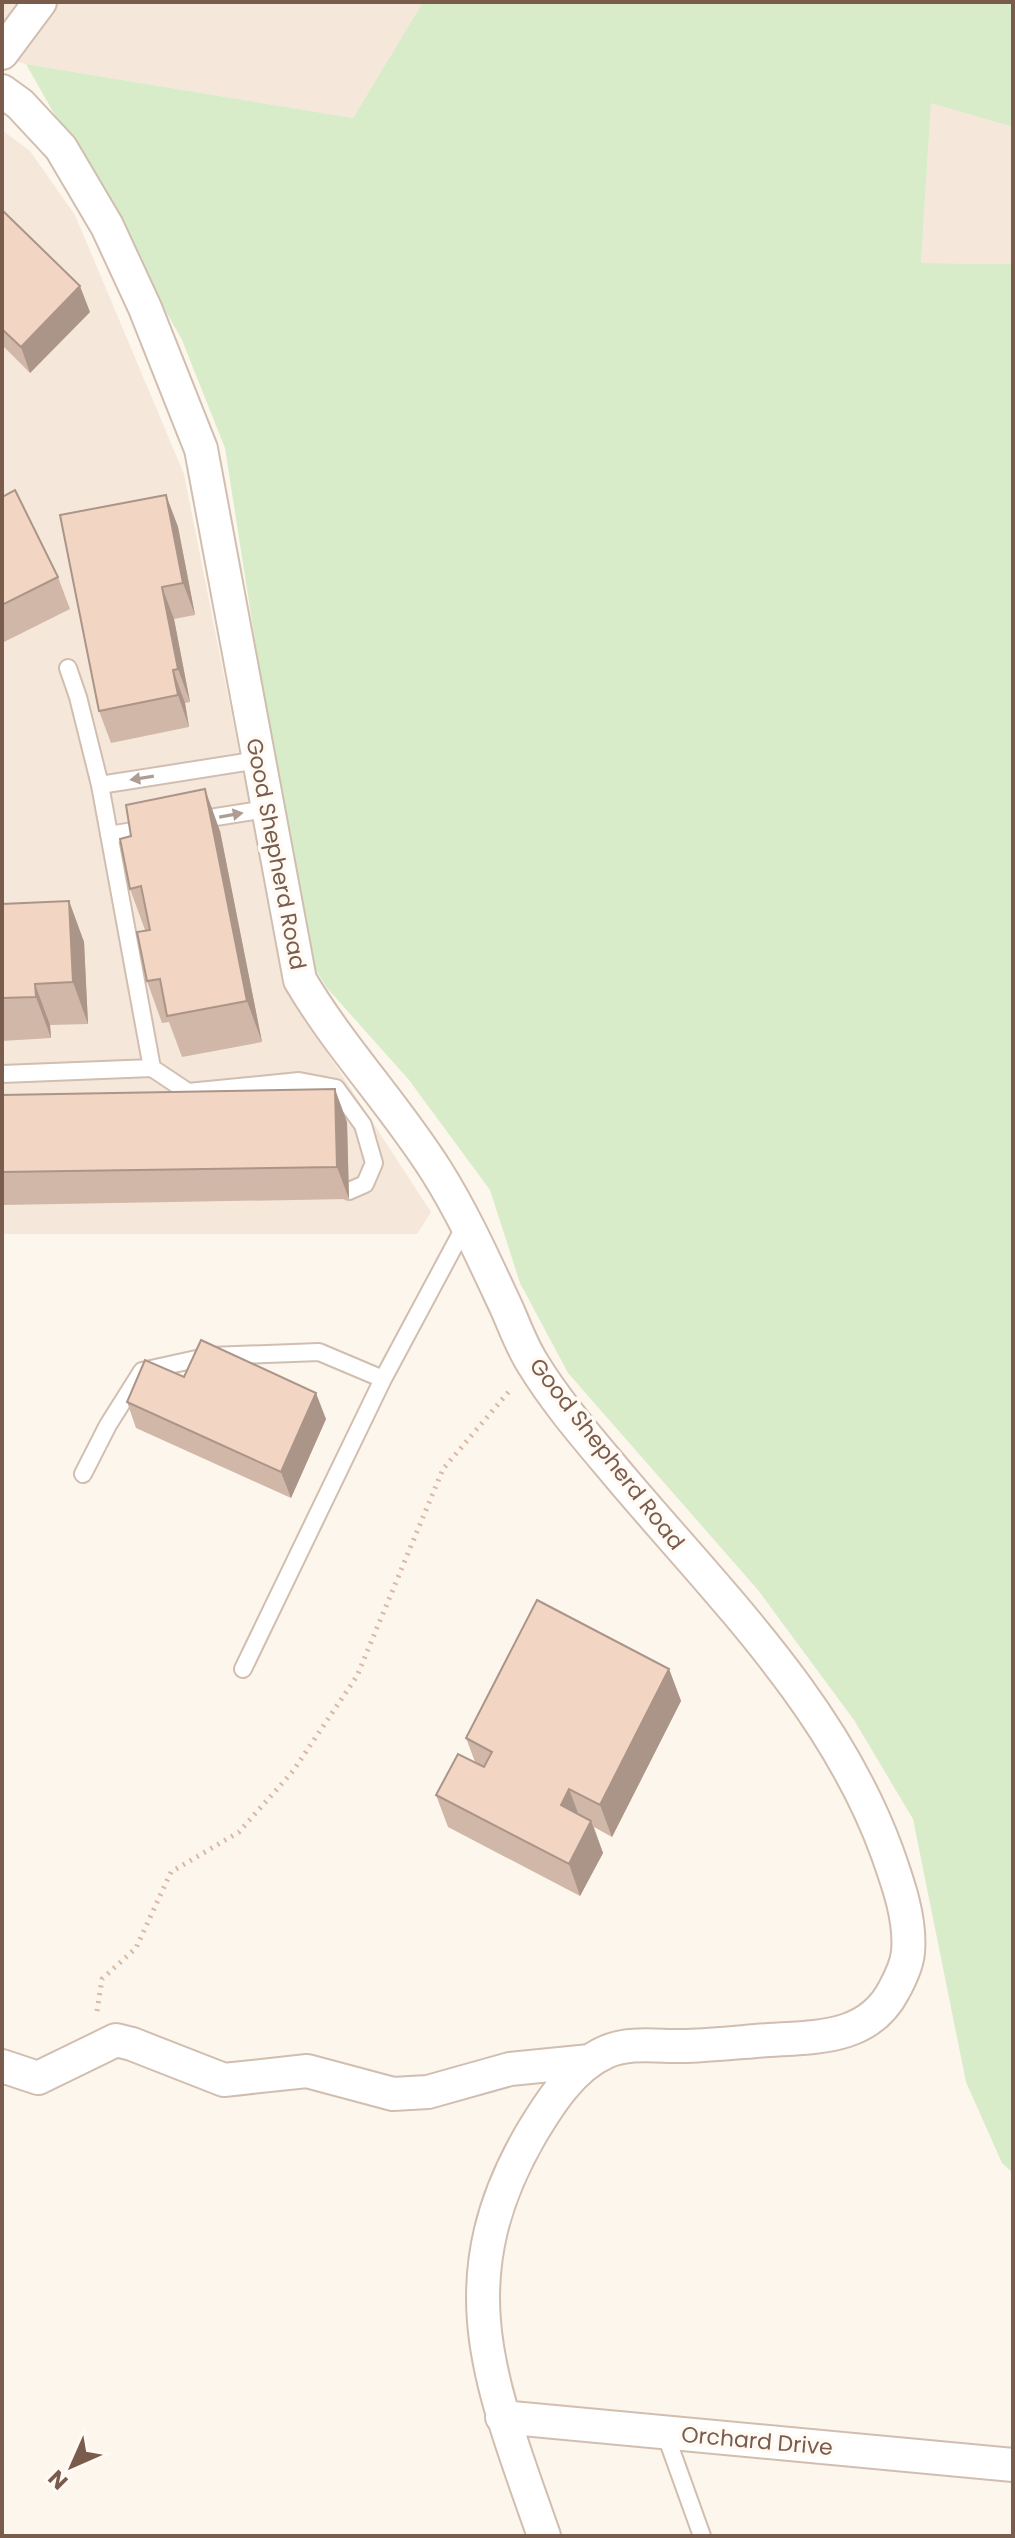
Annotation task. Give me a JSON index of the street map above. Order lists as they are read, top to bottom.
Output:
{
  "streets": {
    "street": ["Good Shepherd Road", "Orchard Drive"]
  },
  "crossings": [
    ["Good Shepherd Road", "Orchard Drive"]
  ],
  "north": "bottom left"
}
